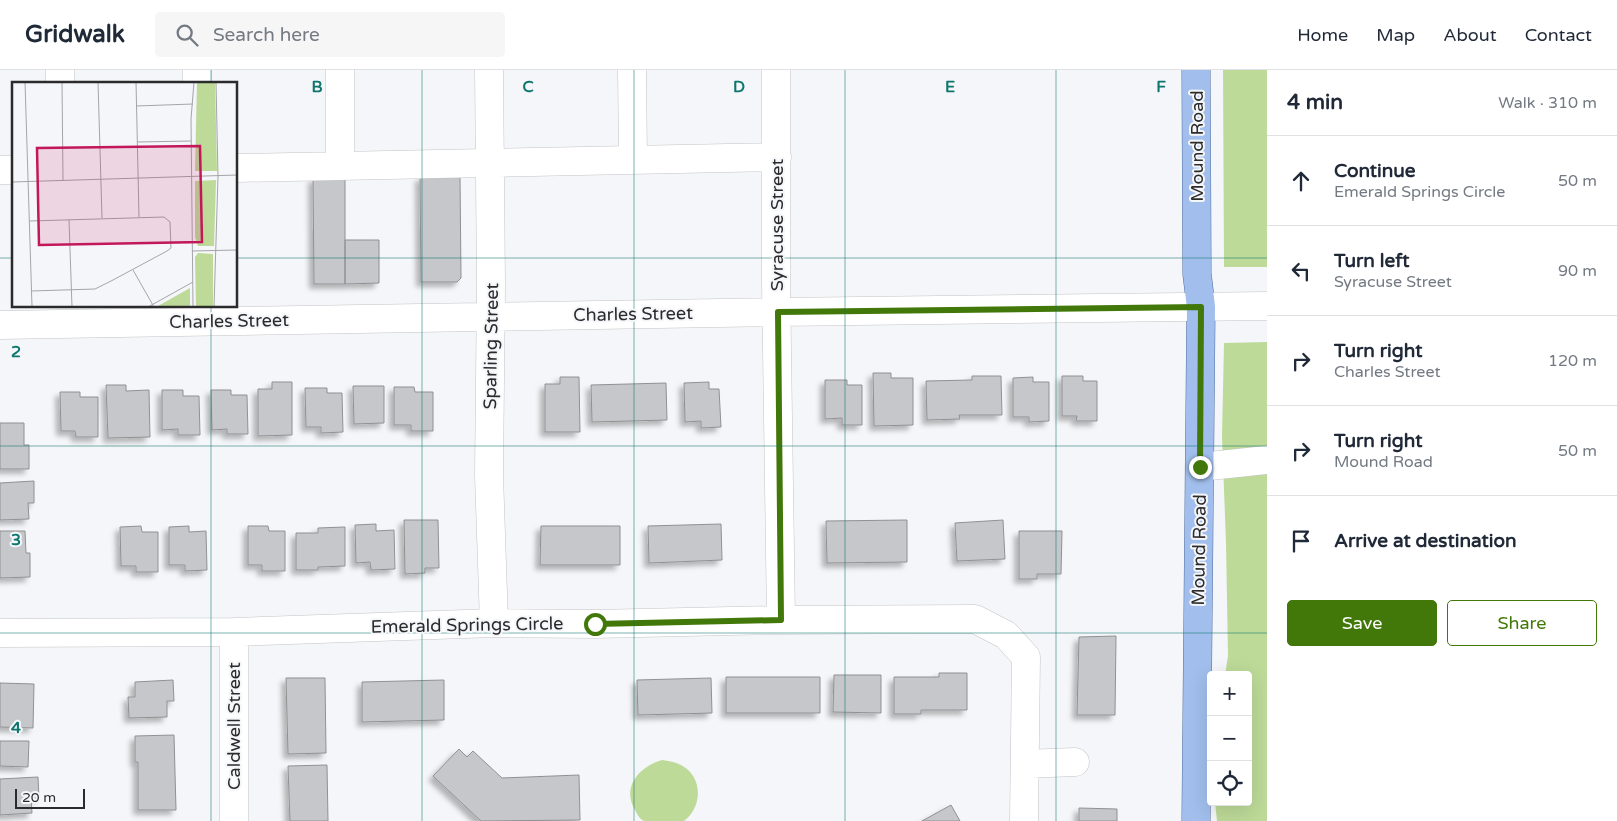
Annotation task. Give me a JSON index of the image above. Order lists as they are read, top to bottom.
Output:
{
  "streets": {
    "main road": ["Mound Road"],
    "street": [
      "Syracuse Street",
      "Charles Street",
      "Sparling Street",
      "Emerald Springs Circle",
      "Caldwell Street"
    ]
  },
  "crossings": [
    ["Mound Road", "Charles Street"],
    ["Syracuse Street", "Charles Street"],
    ["Syracuse Street", "Emerald Springs Circle"],
    ["Charles Street", "Sparling Street"],
    ["Sparling Street", "Emerald Springs Circle"],
    ["Emerald Springs Circle", "Caldwell Street"]
  ],
  "scale_bar": "20 m",
  "page": {
    "header": "Gridwalk",
    "search": "Search here",
    "nav": [
      "Home",
      "Map",
      "About",
      "Contact"
    ],
    "heading": ["4 min", "Walk · 310 m"],
    "list": [
      ["Continue", "Emerald Springs Circle", "50 m"],
      ["Turn left", "Syracuse Street", "90 m"],
      ["Turn right", "Charles Street", "120 m"],
      ["Turn right", "Mound Road", "50 m"],
      "Arrive at destination"
    ],
    "buttons": ["Save", "Share"],
    "map_buttons": ["+", "−"],
    "scale": "20 m"
  },
  "grid": {
    "columns": [
      "B",
      "C",
      "D",
      "E",
      "F"
    ],
    "rows": ["2", "3", "4"]
  }
}
